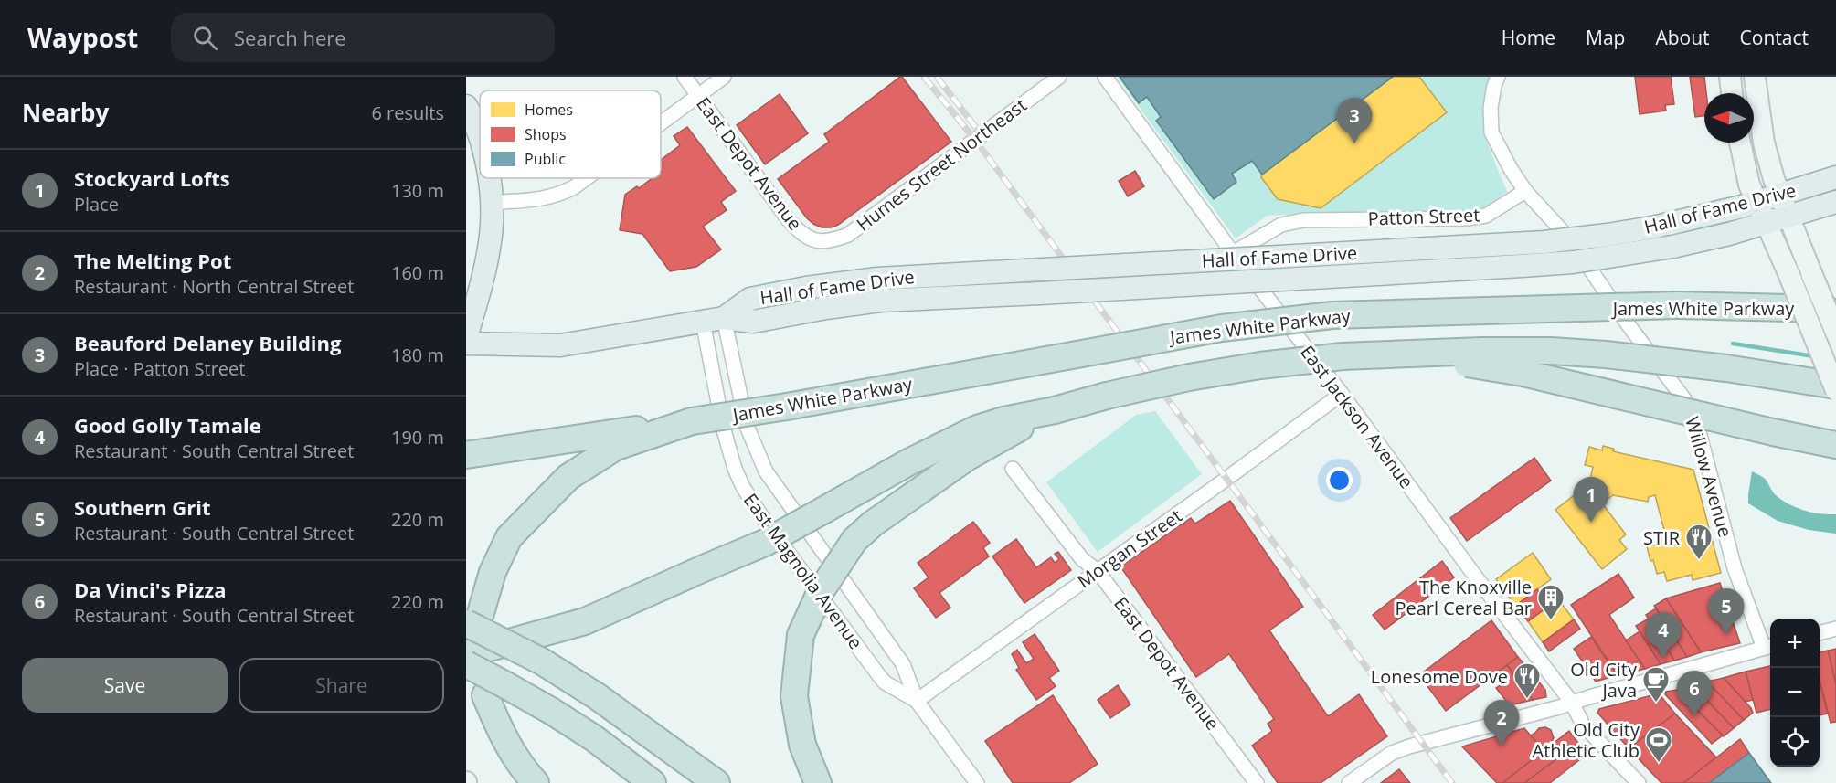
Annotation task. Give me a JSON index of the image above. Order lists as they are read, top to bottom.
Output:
{
  "streets": {
    "highway": ["James White Parkway"],
    "main road": ["Hall of Fame Drive"],
    "street": [
      "East Depot Avenue",
      "Humes Street Northeast",
      "Patton Street",
      "East Jackson Avenue",
      "Willow Avenue",
      "Morgan Street",
      "East Magnolia Avenue"
    ]
  },
  "crossings": [
    ["East Depot Avenue", "Humes Street Northeast"],
    ["East Depot Avenue", "Morgan Street"],
    ["Hall of Fame Drive", "East Magnolia Avenue"],
    ["Patton Street", "East Jackson Avenue"],
    ["Patton Street", "Willow Avenue"],
    ["East Jackson Avenue", "Morgan Street"],
    ["Morgan Street", "East Magnolia Avenue"]
  ],
  "places": {
    "restaurant": ["STIR", "Lonesome Dove"],
    "building": ["The Knoxville Pearl Cereal Bar"],
    "cafe": ["Old City Java"],
    "sports": ["Old City Athletic Club"]
  },
  "legend": ["Homes", "Shops", "Public"],
  "north": "left",
  "page": {
    "header": "Waypost",
    "search": "Search here",
    "nav": [
      "Home",
      "Map",
      "About",
      "Contact"
    ],
    "heading": ["Nearby", "6 results"],
    "pins": [
      "3",
      "1",
      "5",
      "4",
      "6",
      "2"
    ],
    "list": [
      {
        "mark": "1",
        "name": "Stockyard Lofts",
        "note": "Place",
        "value": "130 m"
      },
      {
        "mark": "2",
        "name": "The Melting Pot",
        "note": "Restaurant · North Central Street",
        "value": "160 m"
      },
      {
        "mark": "3",
        "name": "Beauford Delaney Building",
        "note": "Place · Patton Street",
        "value": "180 m"
      },
      {
        "mark": "4",
        "name": "Good Golly Tamale",
        "note": "Restaurant · South Central Street",
        "value": "190 m"
      },
      {
        "mark": "5",
        "name": "Southern Grit",
        "note": "Restaurant · South Central Street",
        "value": "220 m"
      },
      {
        "mark": "6",
        "name": "Da Vinci's Pizza",
        "note": "Restaurant · South Central Street",
        "value": "220 m"
      }
    ],
    "map_buttons": ["+", "−"],
    "buttons": ["Save", "Share"]
  }
}
